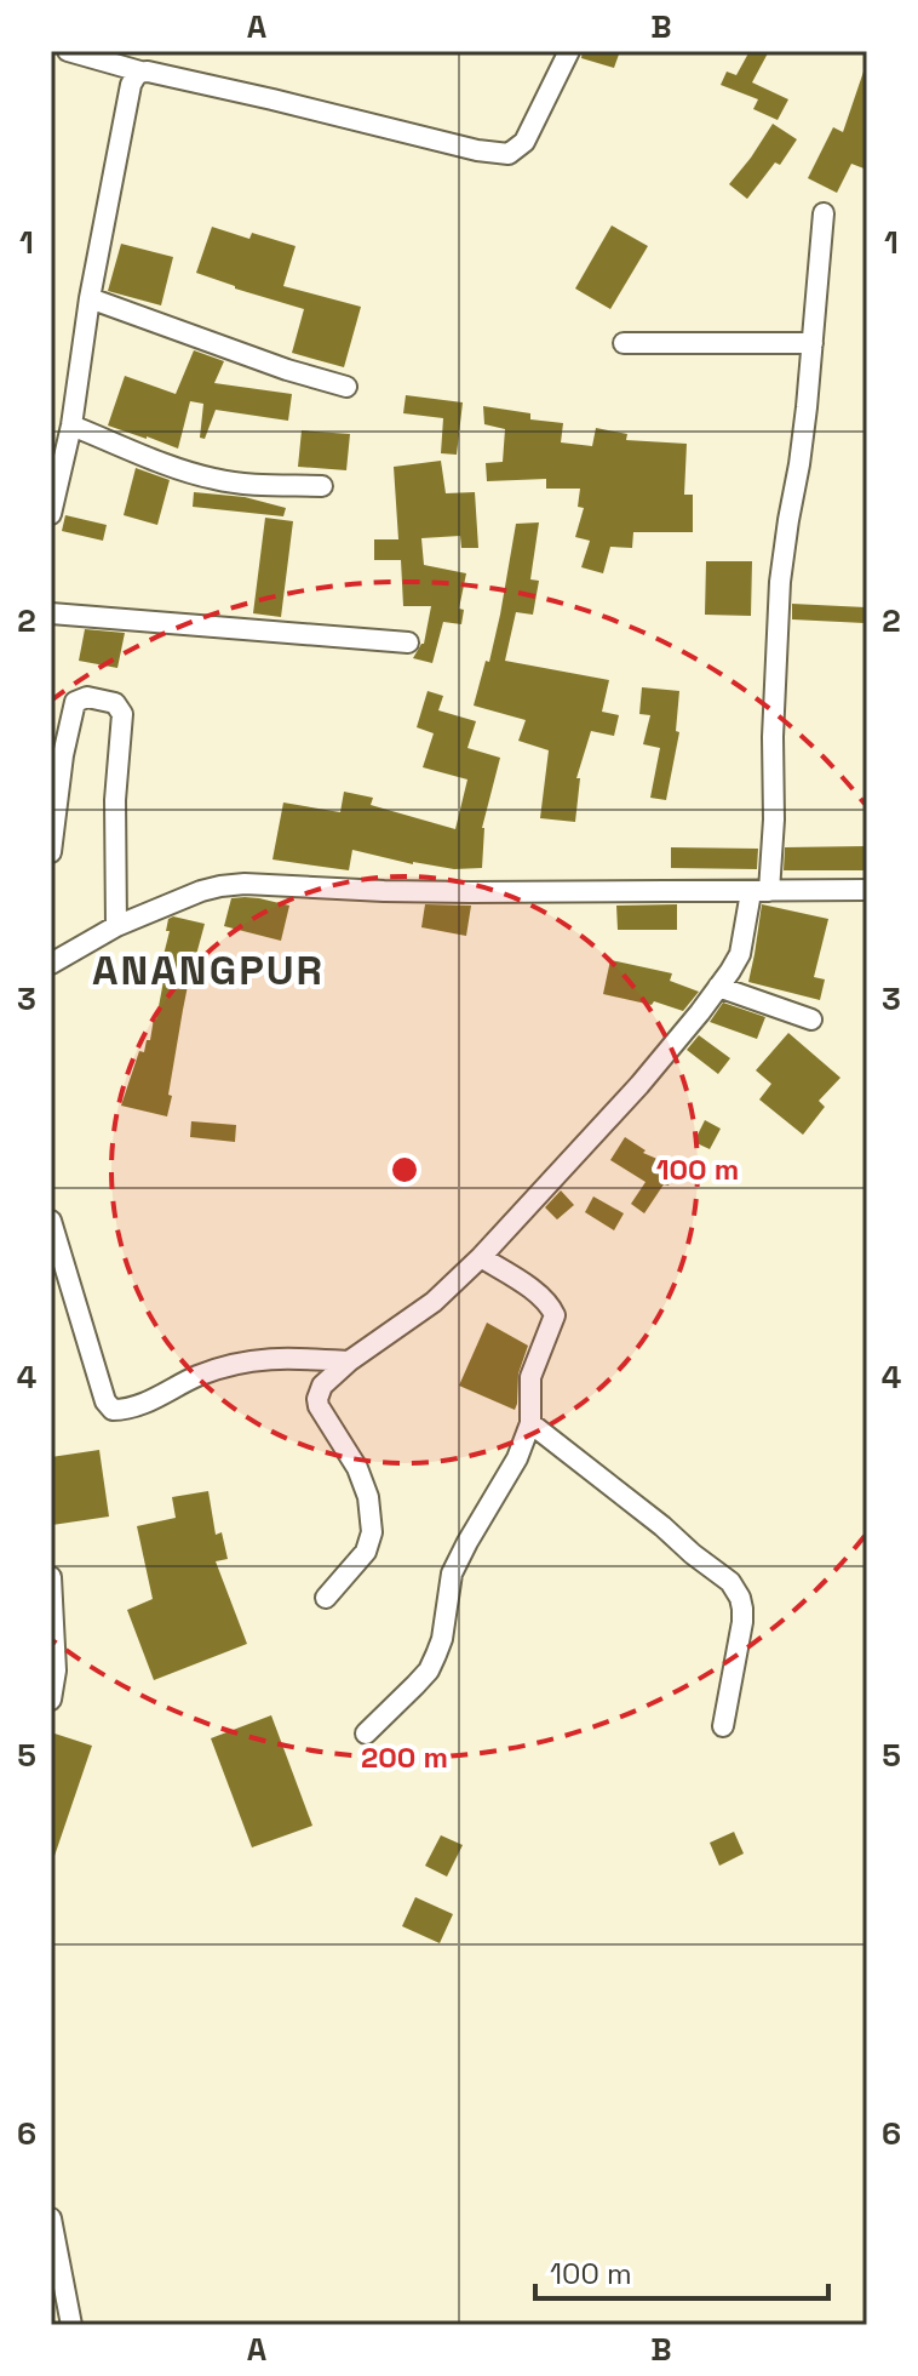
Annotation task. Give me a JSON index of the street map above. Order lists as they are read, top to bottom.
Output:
{
  "districts": ["ANANGPUR"],
  "scale_bar": "100 m",
  "grid": {
    "columns": ["A", "B"],
    "rows": [
      "1",
      "2",
      "3",
      "4",
      "5",
      "6"
    ]
  },
  "rings": ["100 m", "200 m"]
}
